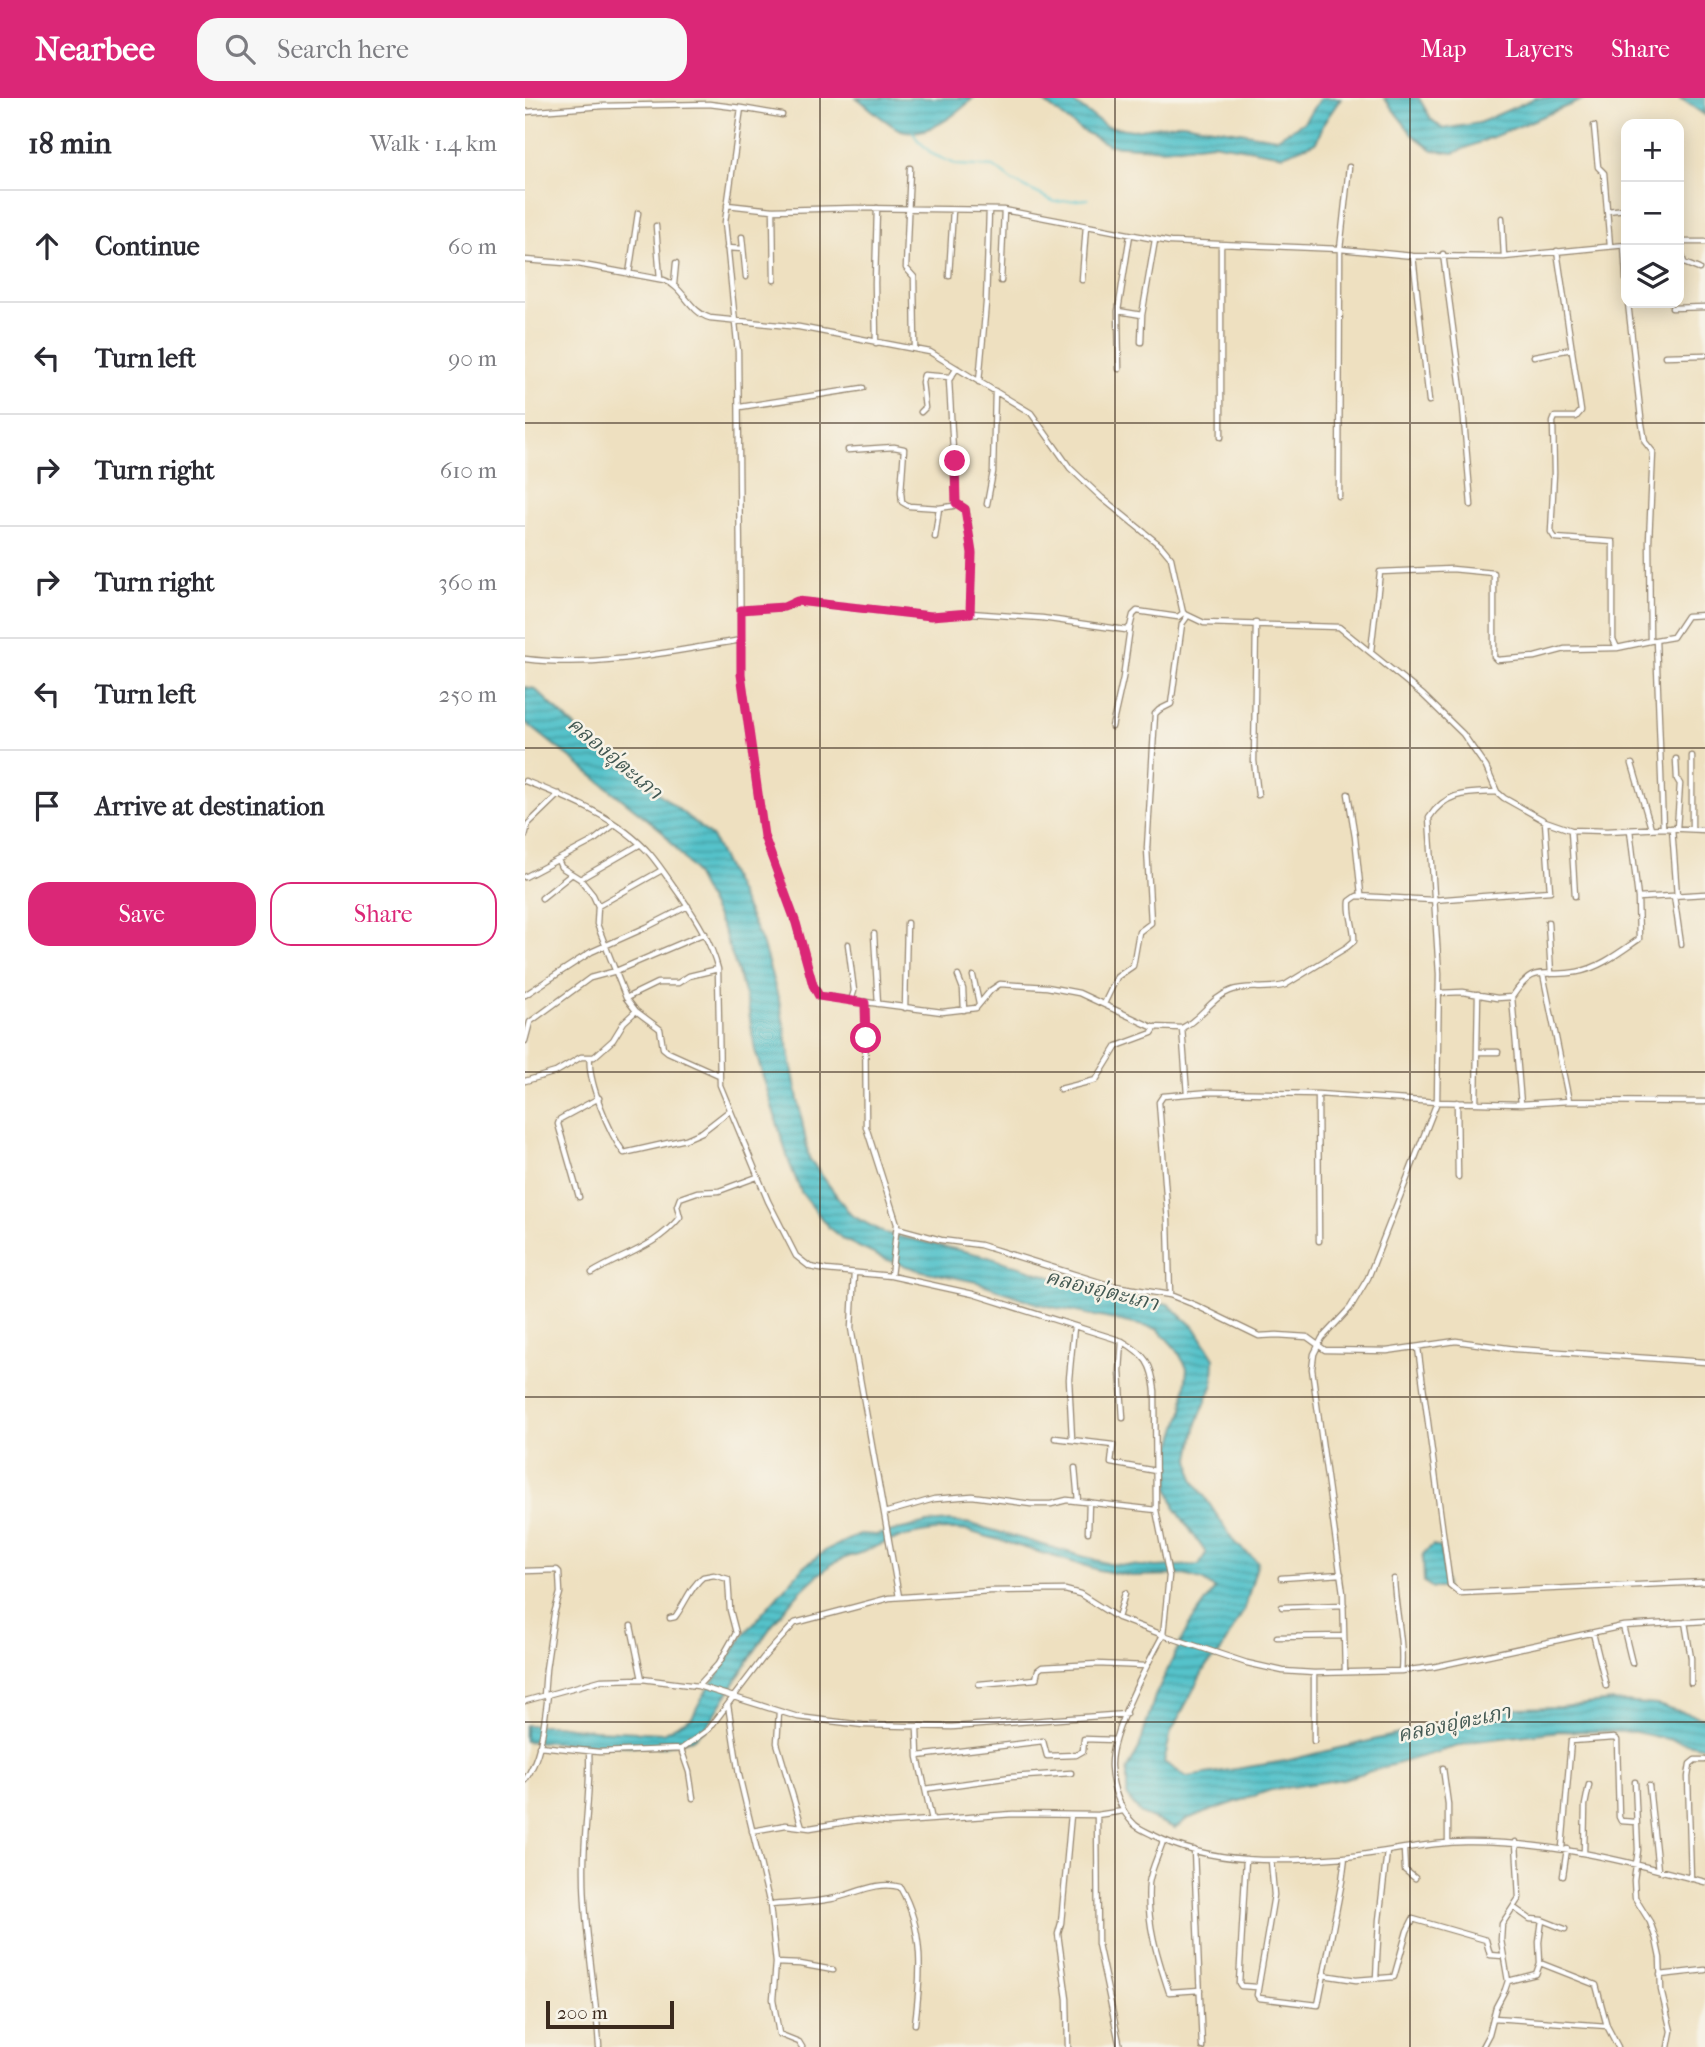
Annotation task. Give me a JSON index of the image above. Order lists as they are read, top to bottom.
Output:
{
  "water": ["คลองอุ่ตะเภา"],
  "scale_bar": "200 m",
  "page": {
    "header": "Nearbee",
    "search": "Search here",
    "nav": ["Map", "Layers", "Share"],
    "heading": ["18 min", "Walk · 1.4 km"],
    "map_buttons": ["+", "−"],
    "list": [
      ["Continue", "60 m"],
      ["Turn left", "90 m"],
      ["Turn right", "610 m"],
      ["Turn right", "360 m"],
      ["Turn left", "250 m"],
      "Arrive at destination"
    ],
    "buttons": ["Save", "Share"],
    "scale": "200 m"
  }
}
